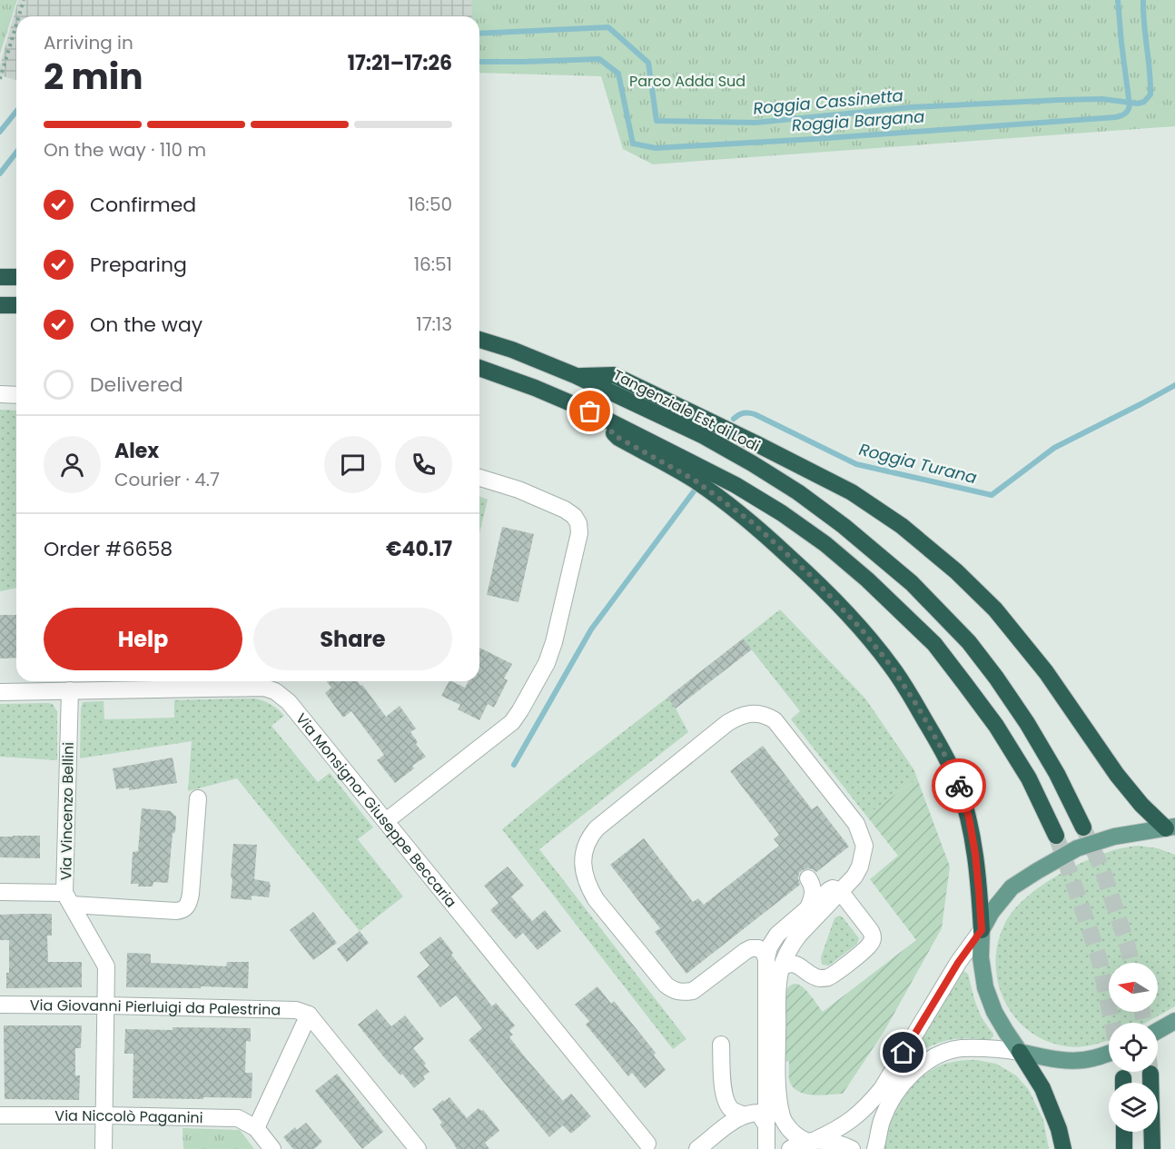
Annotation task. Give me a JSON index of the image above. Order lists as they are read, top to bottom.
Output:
{
  "streets": {
    "highway": ["Tangenziale Est di Lodi"],
    "street": [
      "Via Monsignor Giuseppe Beccaria",
      "Via Vincenzo Bellini",
      "Via Giovanni Pierluigi da Palestrina",
      "Via Niccolò Paganini"
    ]
  },
  "crossings": [
    ["Via Monsignor Giuseppe Beccaria", "Via Vincenzo Bellini"]
  ],
  "water": ["Roggia Cassinetta", "Roggia Bargana", "Roggia Turana"],
  "parks": ["Parco Adda Sud"],
  "north": "left",
  "page": {
    "heading": ["2 min", "Arriving in", "17:21–17:26"],
    "panel": [
      "Alex",
      "Courier · 4.7",
      "Order #6658",
      "€40.17"
    ],
    "bar": "On the way · 110 m",
    "list": [
      ["Confirmed", "16:50"],
      ["Preparing", "16:51"],
      ["On the way", "17:13"],
      "Delivered"
    ],
    "buttons": ["Help", "Share"]
  }
}
